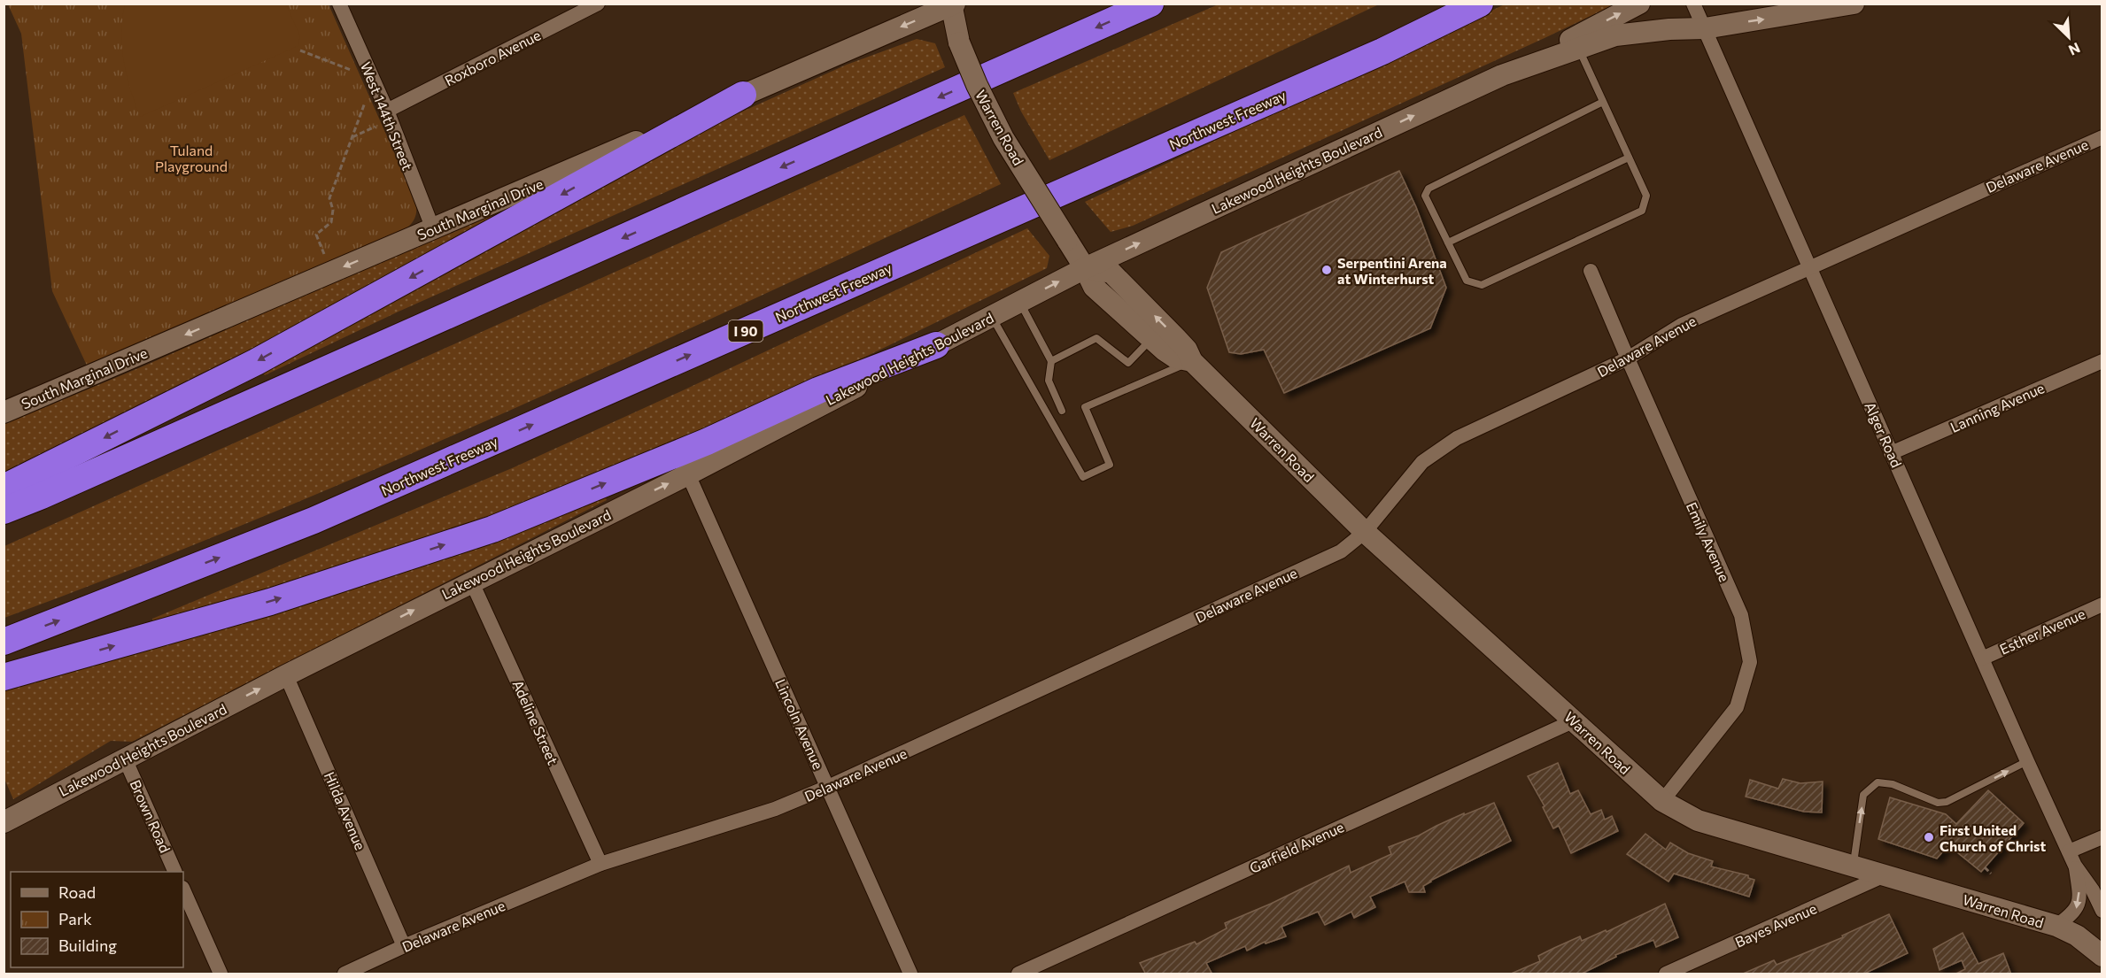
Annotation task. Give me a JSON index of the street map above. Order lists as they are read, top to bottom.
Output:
{
  "streets": {
    "highway": ["Northwest Freeway", "I 90"],
    "main road": ["Warren Road", "Lakewood Heights Boulevard", "South Marginal Drive"],
    "street": [
      "Roxboro Avenue",
      "West 144th Street",
      "Delaware Avenue",
      "Lanning Avenue",
      "Alger Road",
      "Emily Avenue",
      "Esther Avenue",
      "Adeline Street",
      "Lincoln Avenue",
      "Hilda Avenue",
      "Brown Road",
      "Garfield Avenue",
      "Bayes Avenue"
    ]
  },
  "crossings": [
    ["Roxboro Avenue", "West 144th Street"],
    ["West 144th Street", "South Marginal Drive"],
    ["Warren Road", "Delaware Avenue"],
    ["Warren Road", "Lakewood Heights Boulevard"],
    ["Warren Road", "South Marginal Drive"],
    ["Warren Road", "Alger Road"],
    ["Warren Road", "Emily Avenue"],
    ["Warren Road", "Garfield Avenue"],
    ["Warren Road", "Bayes Avenue"],
    ["Delaware Avenue", "Alger Road"],
    ["Delaware Avenue", "Emily Avenue"],
    ["Delaware Avenue", "Adeline Street"],
    ["Delaware Avenue", "Lincoln Avenue"],
    ["Delaware Avenue", "Hilda Avenue"],
    ["Lakewood Heights Boulevard", "Alger Road"],
    ["Lakewood Heights Boulevard", "Adeline Street"],
    ["Lakewood Heights Boulevard", "Lincoln Avenue"],
    ["Lakewood Heights Boulevard", "Hilda Avenue"],
    ["Lakewood Heights Boulevard", "Brown Road"],
    ["Lanning Avenue", "Alger Road"],
    ["Alger Road", "Esther Avenue"]
  ],
  "one_way": ["Lakewood Heights Boulevard", "South Marginal Drive"],
  "parks": ["Tuland Playground"],
  "places": ["Serpentini Arena at Winterhurst", "First United Church of Christ"],
  "legend": ["Road", "Park", "Building"],
  "north": "bottom right"
}
